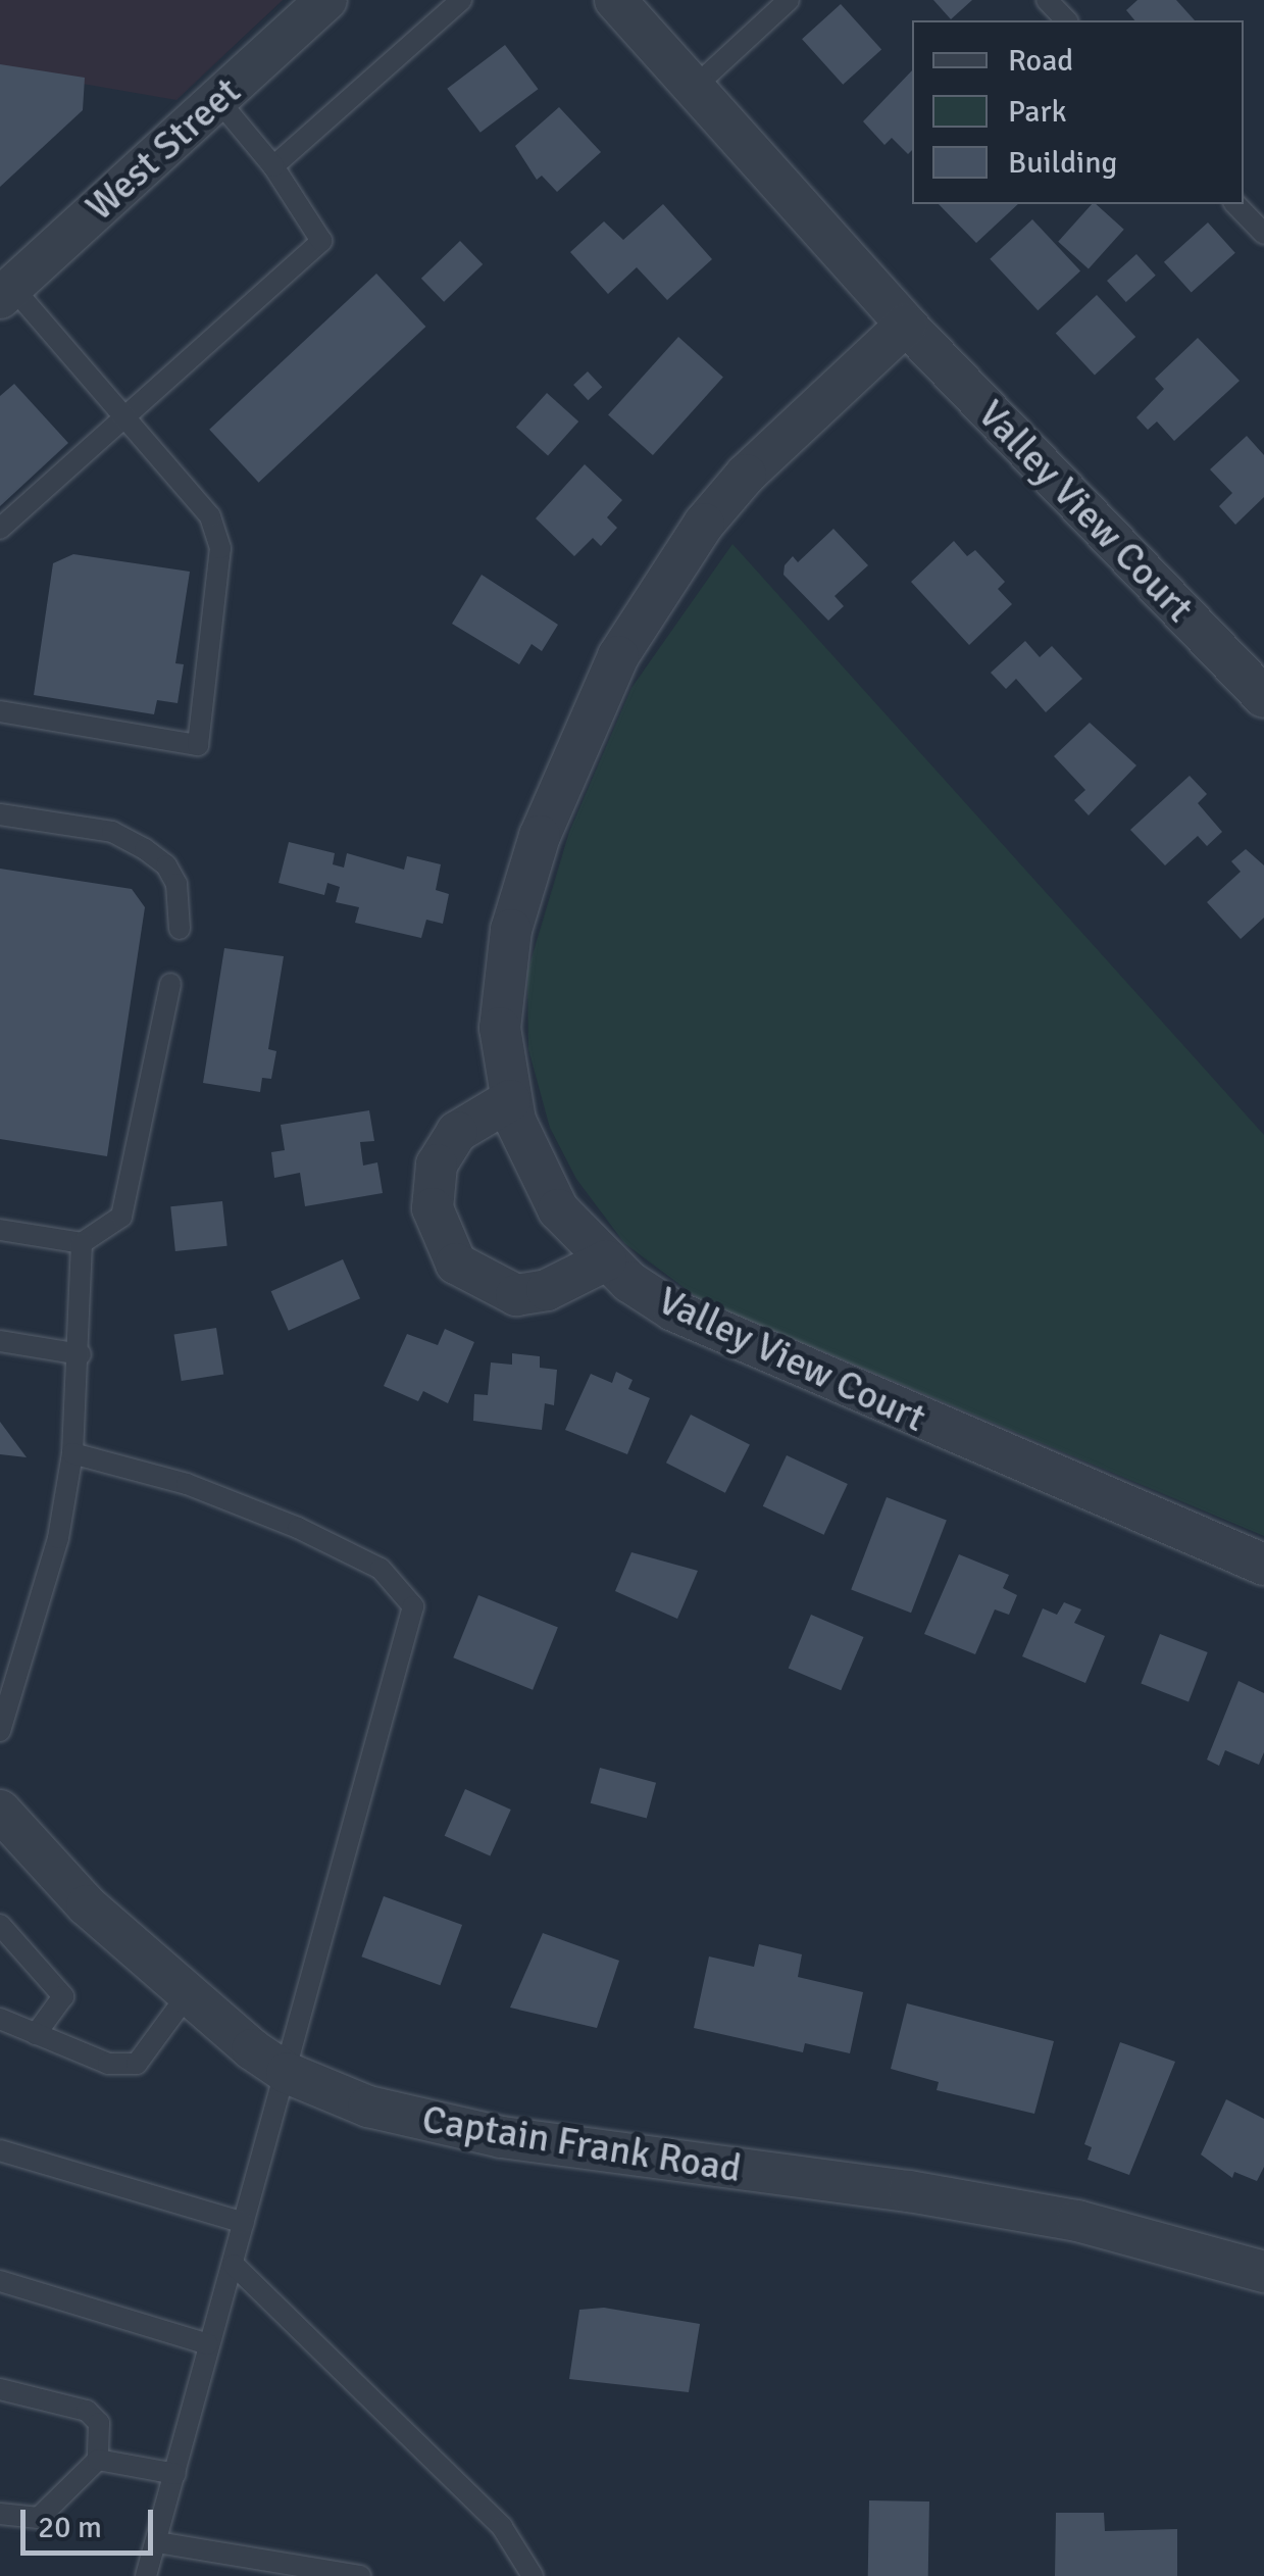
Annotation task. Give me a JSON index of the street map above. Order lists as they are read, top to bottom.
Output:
{
  "streets": {
    "street": ["West Street", "Valley View Court", "Captain Frank Road"]
  },
  "legend": ["Road", "Park", "Building"],
  "scale_bar": "20 m"
}
